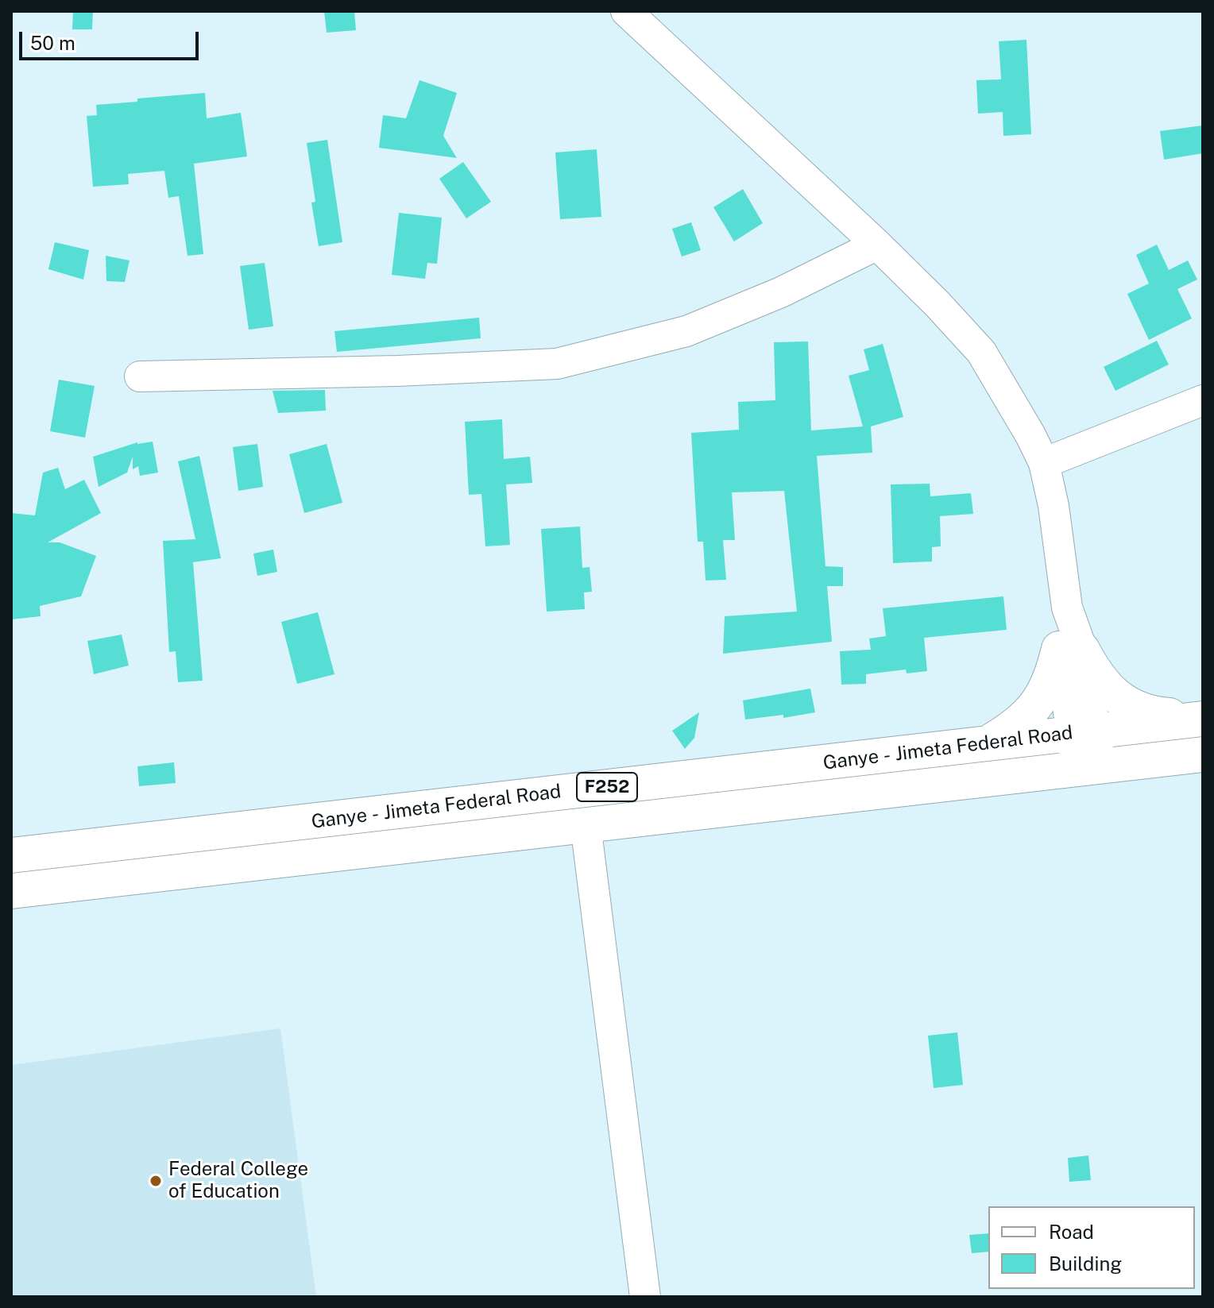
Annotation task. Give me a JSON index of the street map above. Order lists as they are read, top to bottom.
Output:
{
  "streets": {
    "main road": ["Ganye - Jimeta Federal Road", "F252"]
  },
  "places": ["Federal College of Education"],
  "legend": ["Road", "Building"],
  "scale_bar": "50 m"
}
